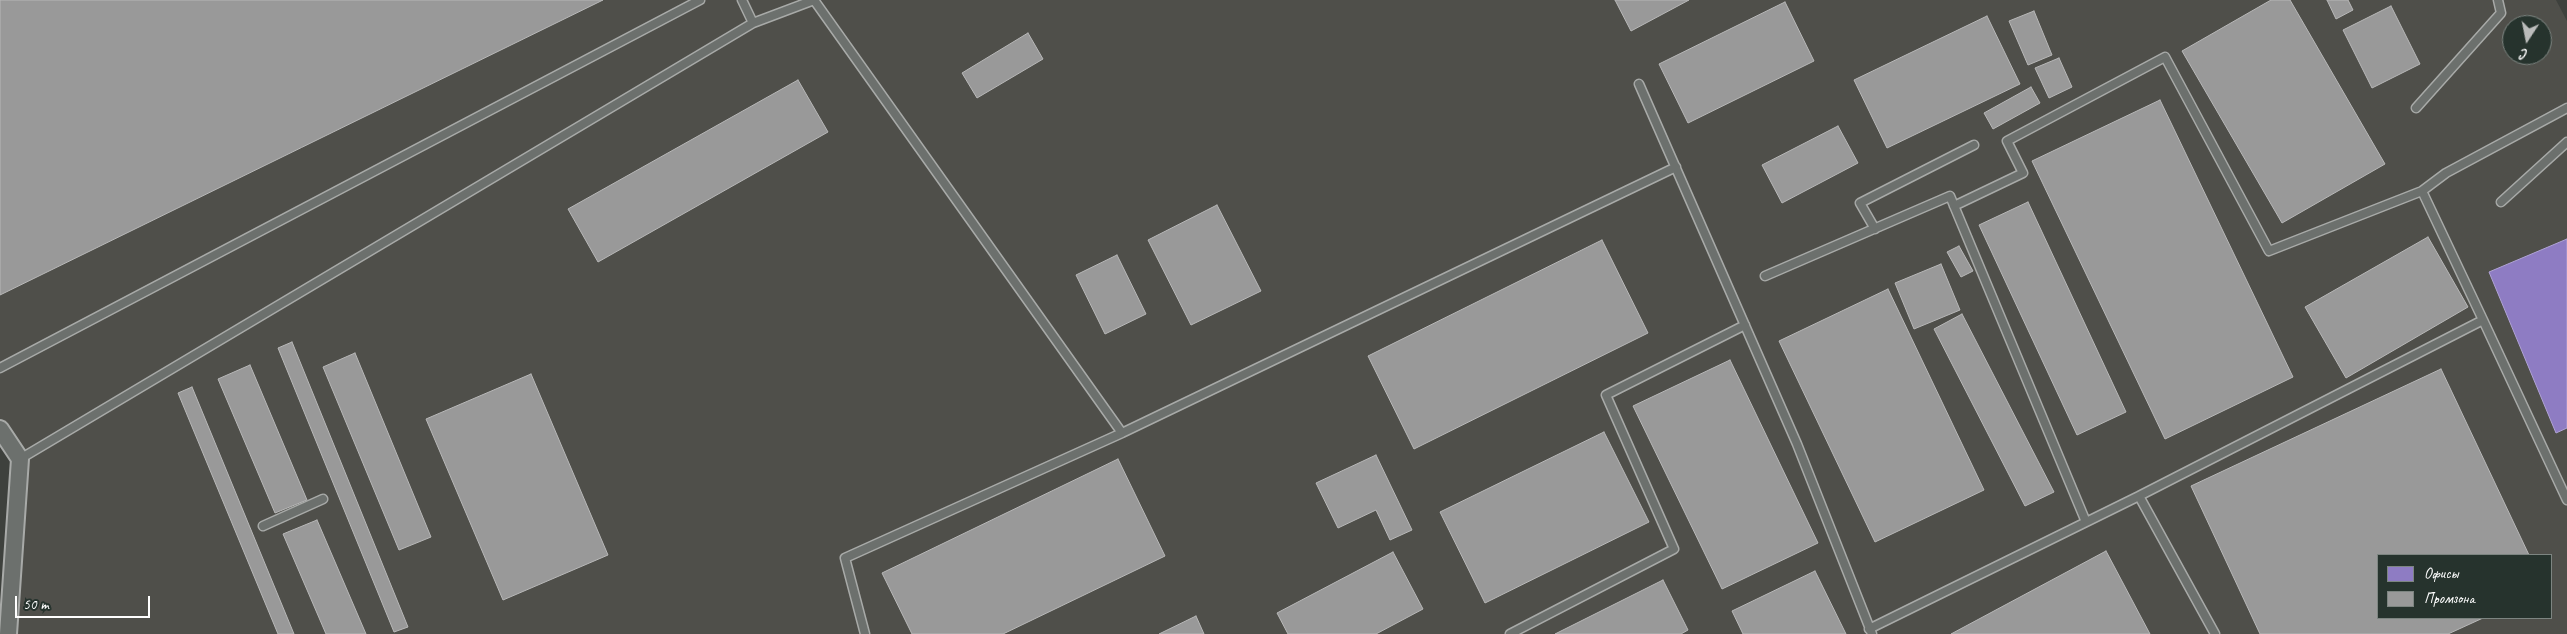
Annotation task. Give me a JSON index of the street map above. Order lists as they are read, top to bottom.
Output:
{
  "legend": ["Офисы", "Промзона"],
  "scale_bar": "50 m",
  "north": "bottom"
}
